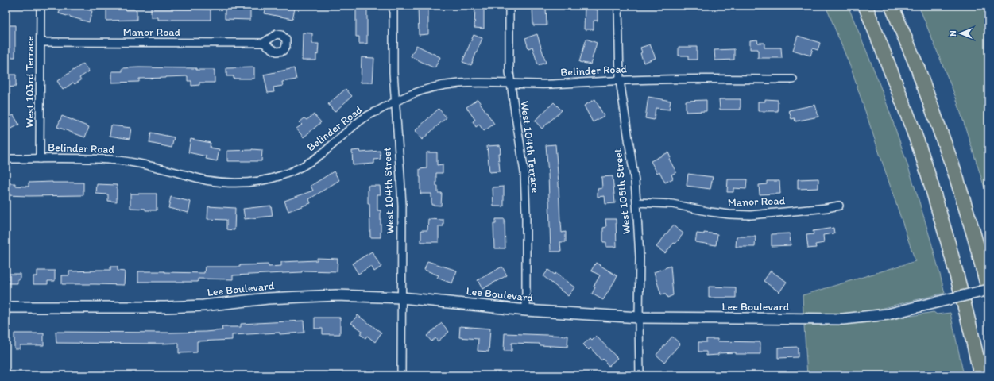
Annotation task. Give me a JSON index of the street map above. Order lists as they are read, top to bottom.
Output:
{
  "streets": {
    "street": [
      "Manor Road",
      "Belinder Road",
      "West 103rd Terrace",
      "West 104th Terrace",
      "West 104th Street",
      "West 105th Street",
      "Lee Boulevard"
    ]
  },
  "crossings": [
    ["Manor Road", "West 103rd Terrace"],
    ["Manor Road", "West 105th Street"],
    ["Belinder Road", "West 103rd Terrace"],
    ["Belinder Road", "West 104th Terrace"],
    ["Belinder Road", "West 104th Street"],
    ["Belinder Road", "West 105th Street"],
    ["West 104th Terrace", "Lee Boulevard"],
    ["West 104th Street", "Lee Boulevard"],
    ["West 105th Street", "Lee Boulevard"]
  ],
  "north": "left"
}
